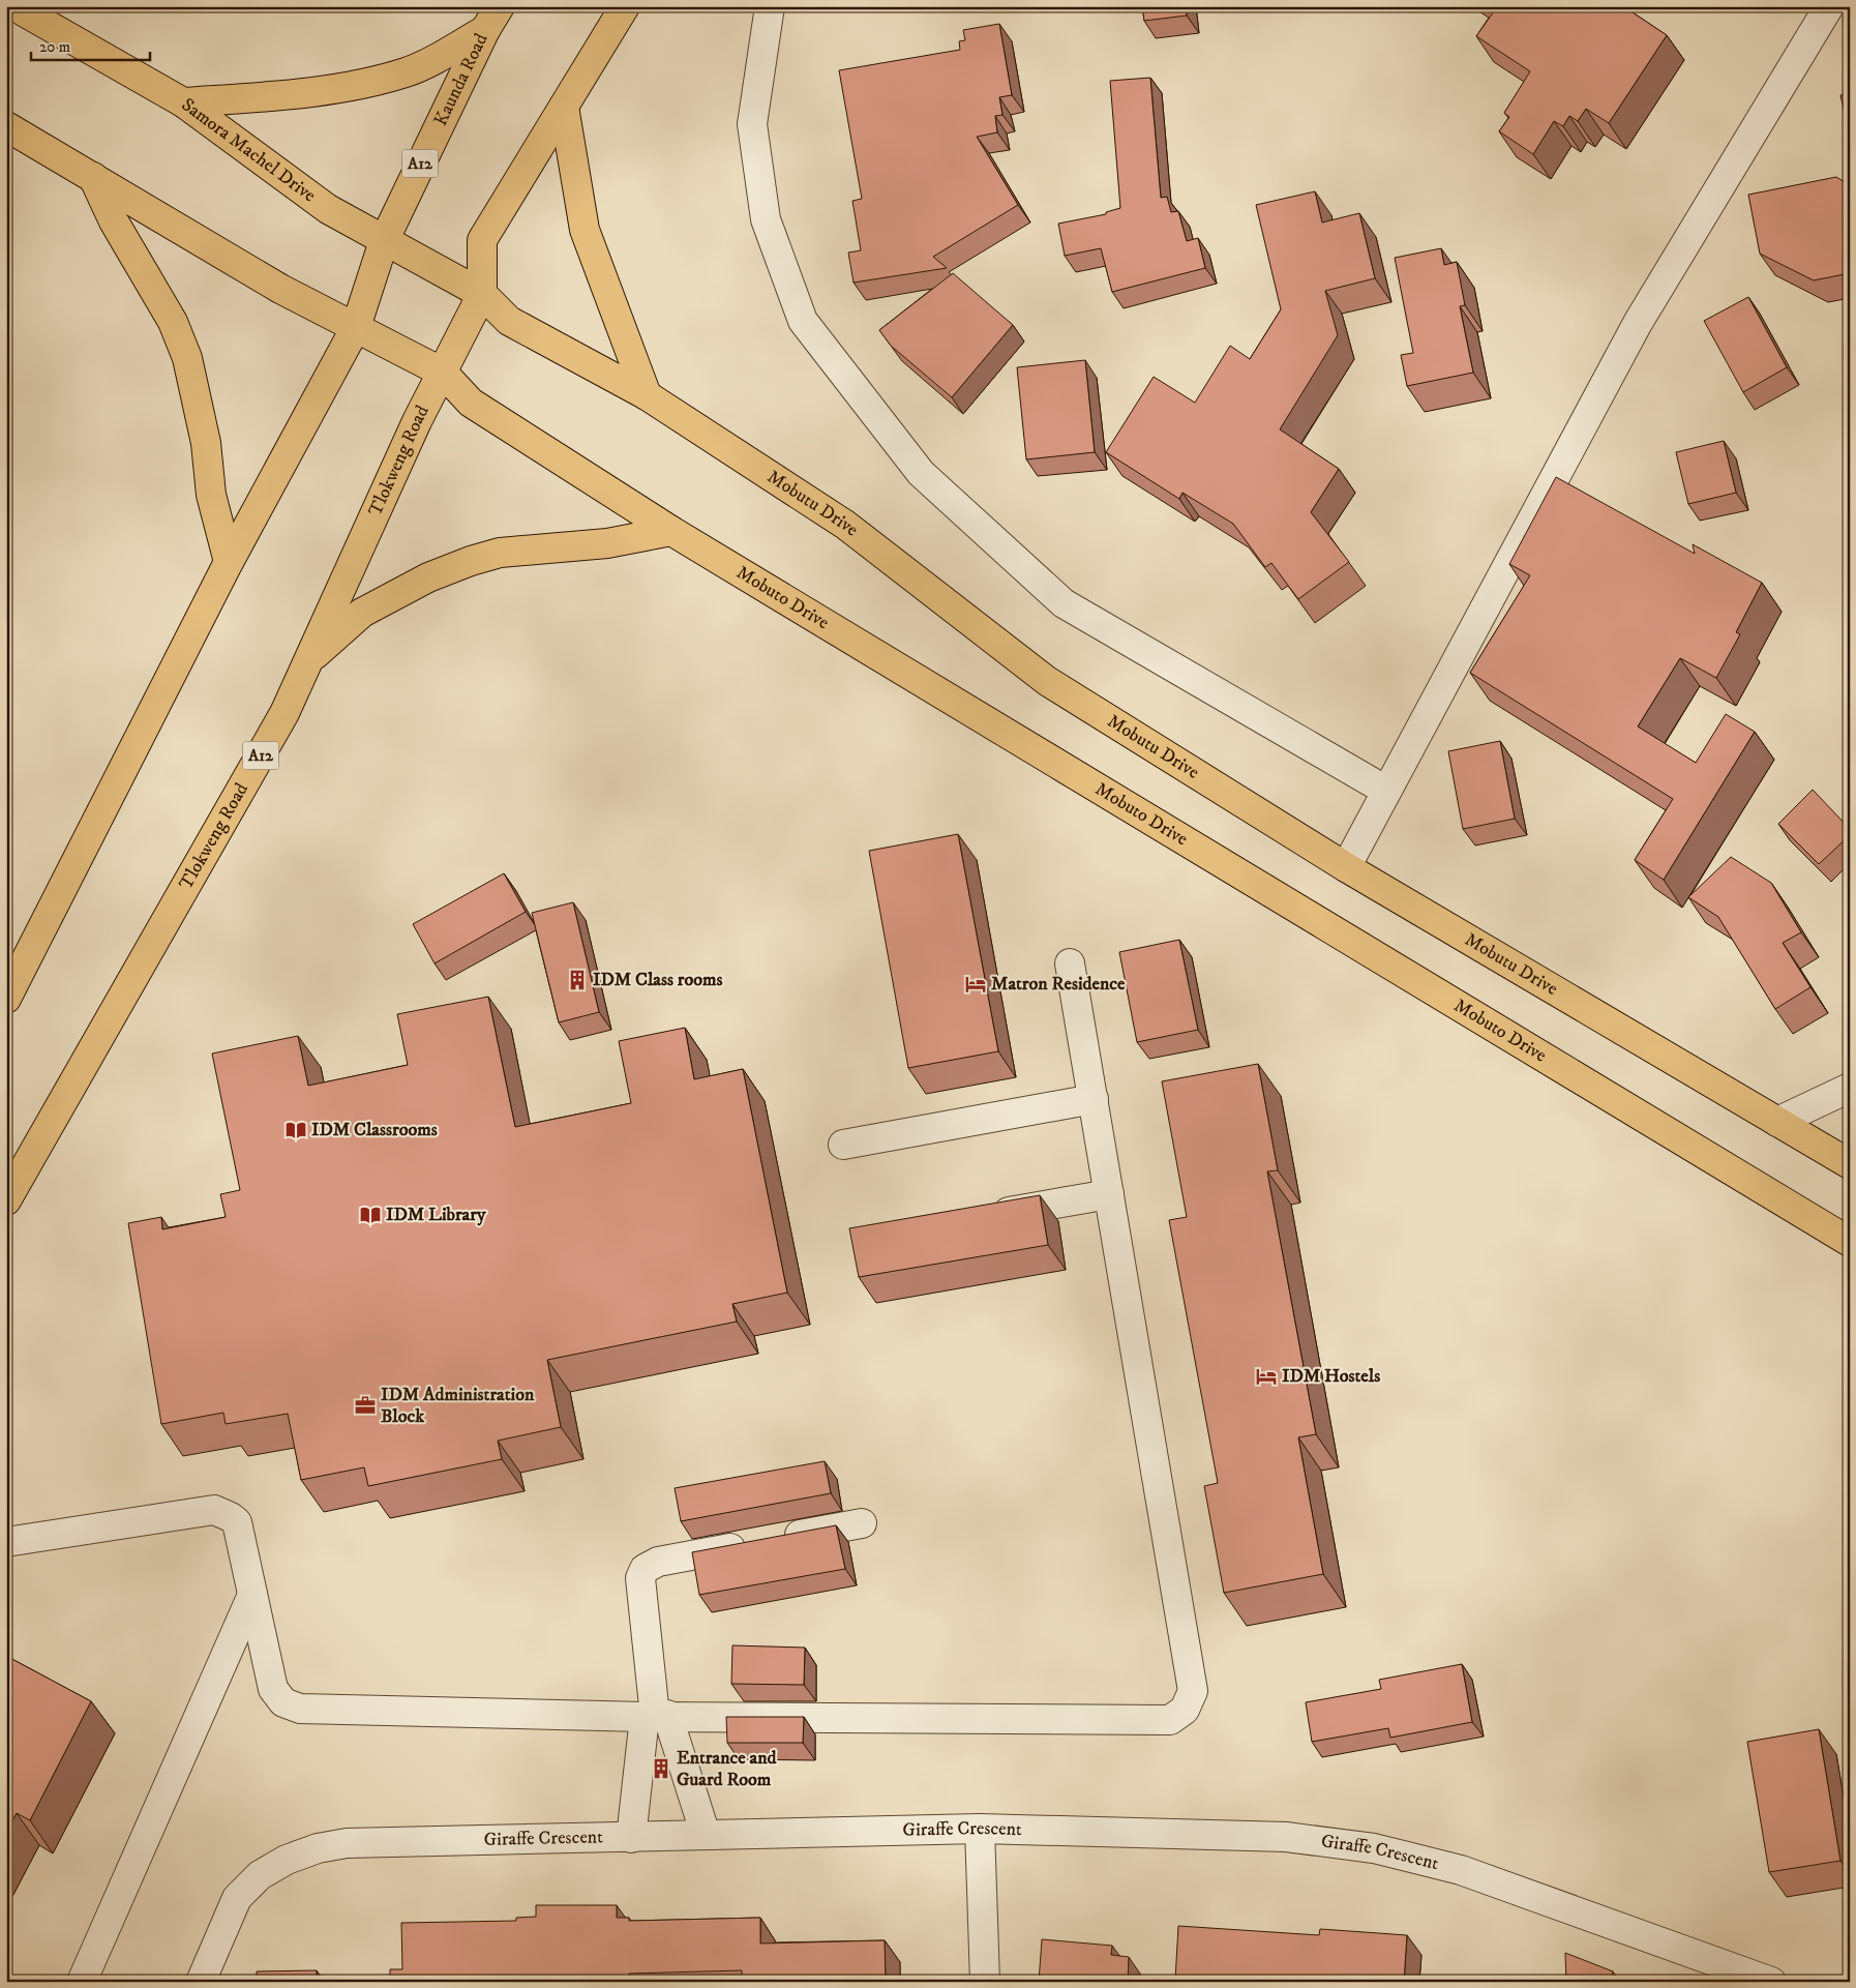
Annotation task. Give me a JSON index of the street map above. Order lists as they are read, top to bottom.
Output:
{
  "streets": {
    "main road": [
      "Kaunda Road",
      "Samora Machel Drive",
      "A12",
      "Tlokweng Road",
      "Mobutu Drive",
      "Mobuto Drive"
    ],
    "street": ["Giraffe Crescent"]
  },
  "crossings": [
    ["Kaunda Road", "Samora Machel Drive"],
    ["Kaunda Road", "A12"],
    ["Samora Machel Drive", "A12"],
    ["Samora Machel Drive", "Tlokweng Road"],
    ["Samora Machel Drive", "Mobutu Drive"],
    ["A12", "Tlokweng Road"],
    ["A12", "Mobutu Drive"],
    ["Tlokweng Road", "Mobutu Drive"],
    ["Tlokweng Road", "Mobuto Drive"]
  ],
  "places": {
    "building": ["IDM Class rooms", "Entrance and Guard Room"],
    "hotel": ["Matron Residence", "IDM Hostels"],
    "library": ["IDM Classrooms", "IDM Library"],
    "office": ["IDM Administration Block"]
  },
  "scale_bar": "20 m"
}
